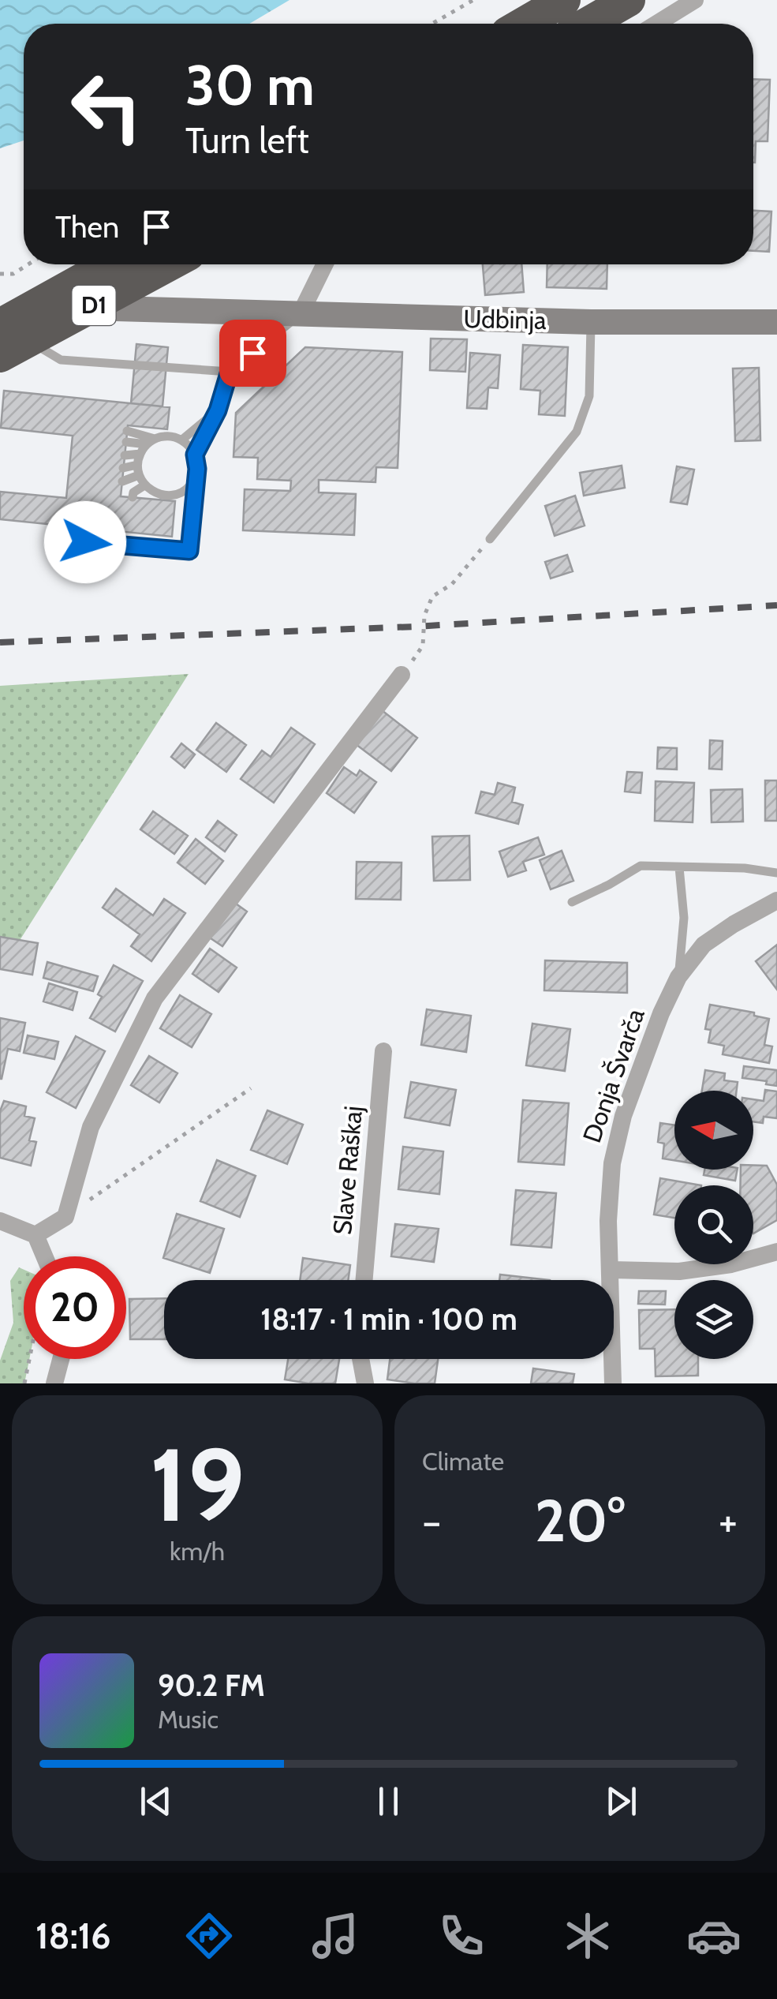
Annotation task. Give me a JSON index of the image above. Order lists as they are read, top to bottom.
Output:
{
  "streets": {
    "highway": ["D1"],
    "main road": ["Udbinja"],
    "street": ["Donja Švarča", "Slave Raškaj"]
  },
  "north": "left",
  "page": {
    "turn": ["30 m", "Turn left"],
    "then": "Then",
    "limit": "20",
    "trip": "18:17 · 1 min · 100 m",
    "tile": [
      ["19", "km/h"],
      "Climate"
    ],
    "heat": ["−", "20°", "+"],
    "song": ["90.2 FM", "Music"],
    "tabs": "18:16"
  }
}
